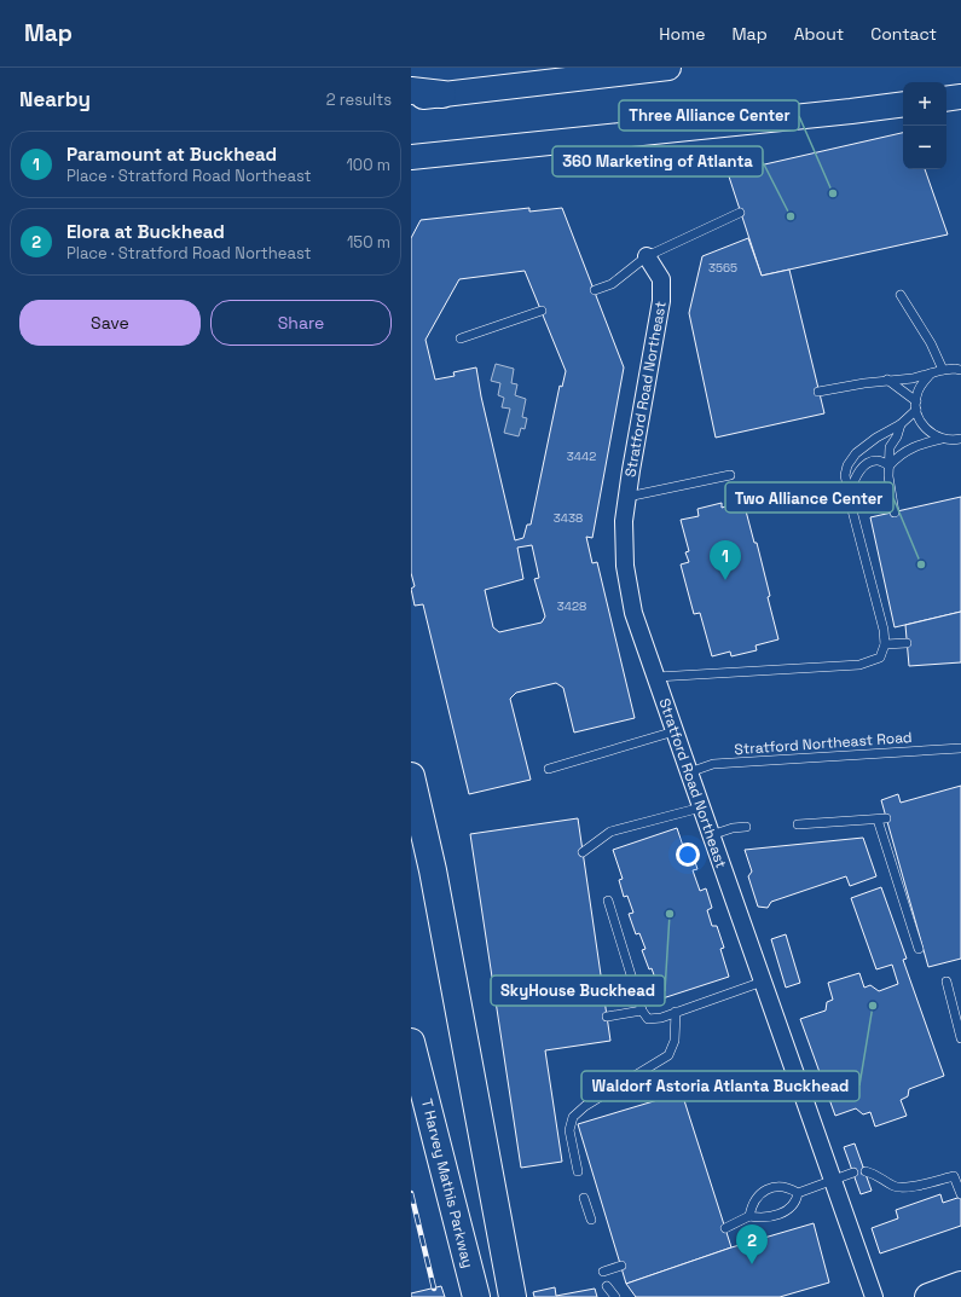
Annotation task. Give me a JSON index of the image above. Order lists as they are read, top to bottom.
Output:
{
  "streets": {
    "highway": ["T Harvey Mathis Parkway"],
    "street": ["Stratford Road Northeast"],
    "lane": ["Stratford Northeast Road"]
  },
  "crossings": [
    ["Stratford Road Northeast", "Stratford Northeast Road"]
  ],
  "places": [
    "Three Alliance Center",
    "360 Marketing of Atlanta",
    "Two Alliance Center",
    "SkyHouse Buckhead",
    "Waldorf Astoria Atlanta Buckhead"
  ],
  "house_numbers": [
    "3565",
    "3442",
    "3438",
    "3428"
  ],
  "page": {
    "header": "Map",
    "nav": [
      "Home",
      "Map",
      "About",
      "Contact"
    ],
    "heading": ["Nearby", "2 results"],
    "map_buttons": ["+", "−"],
    "list": [
      {
        "mark": "1",
        "name": "Paramount at Buckhead",
        "note": "Place · Stratford Road Northeast",
        "value": "100 m"
      },
      {
        "mark": "2",
        "name": "Elora at Buckhead",
        "note": "Place · Stratford Road Northeast",
        "value": "150 m"
      }
    ],
    "buttons": ["Save", "Share"],
    "pins": ["1", "2"]
  }
}
